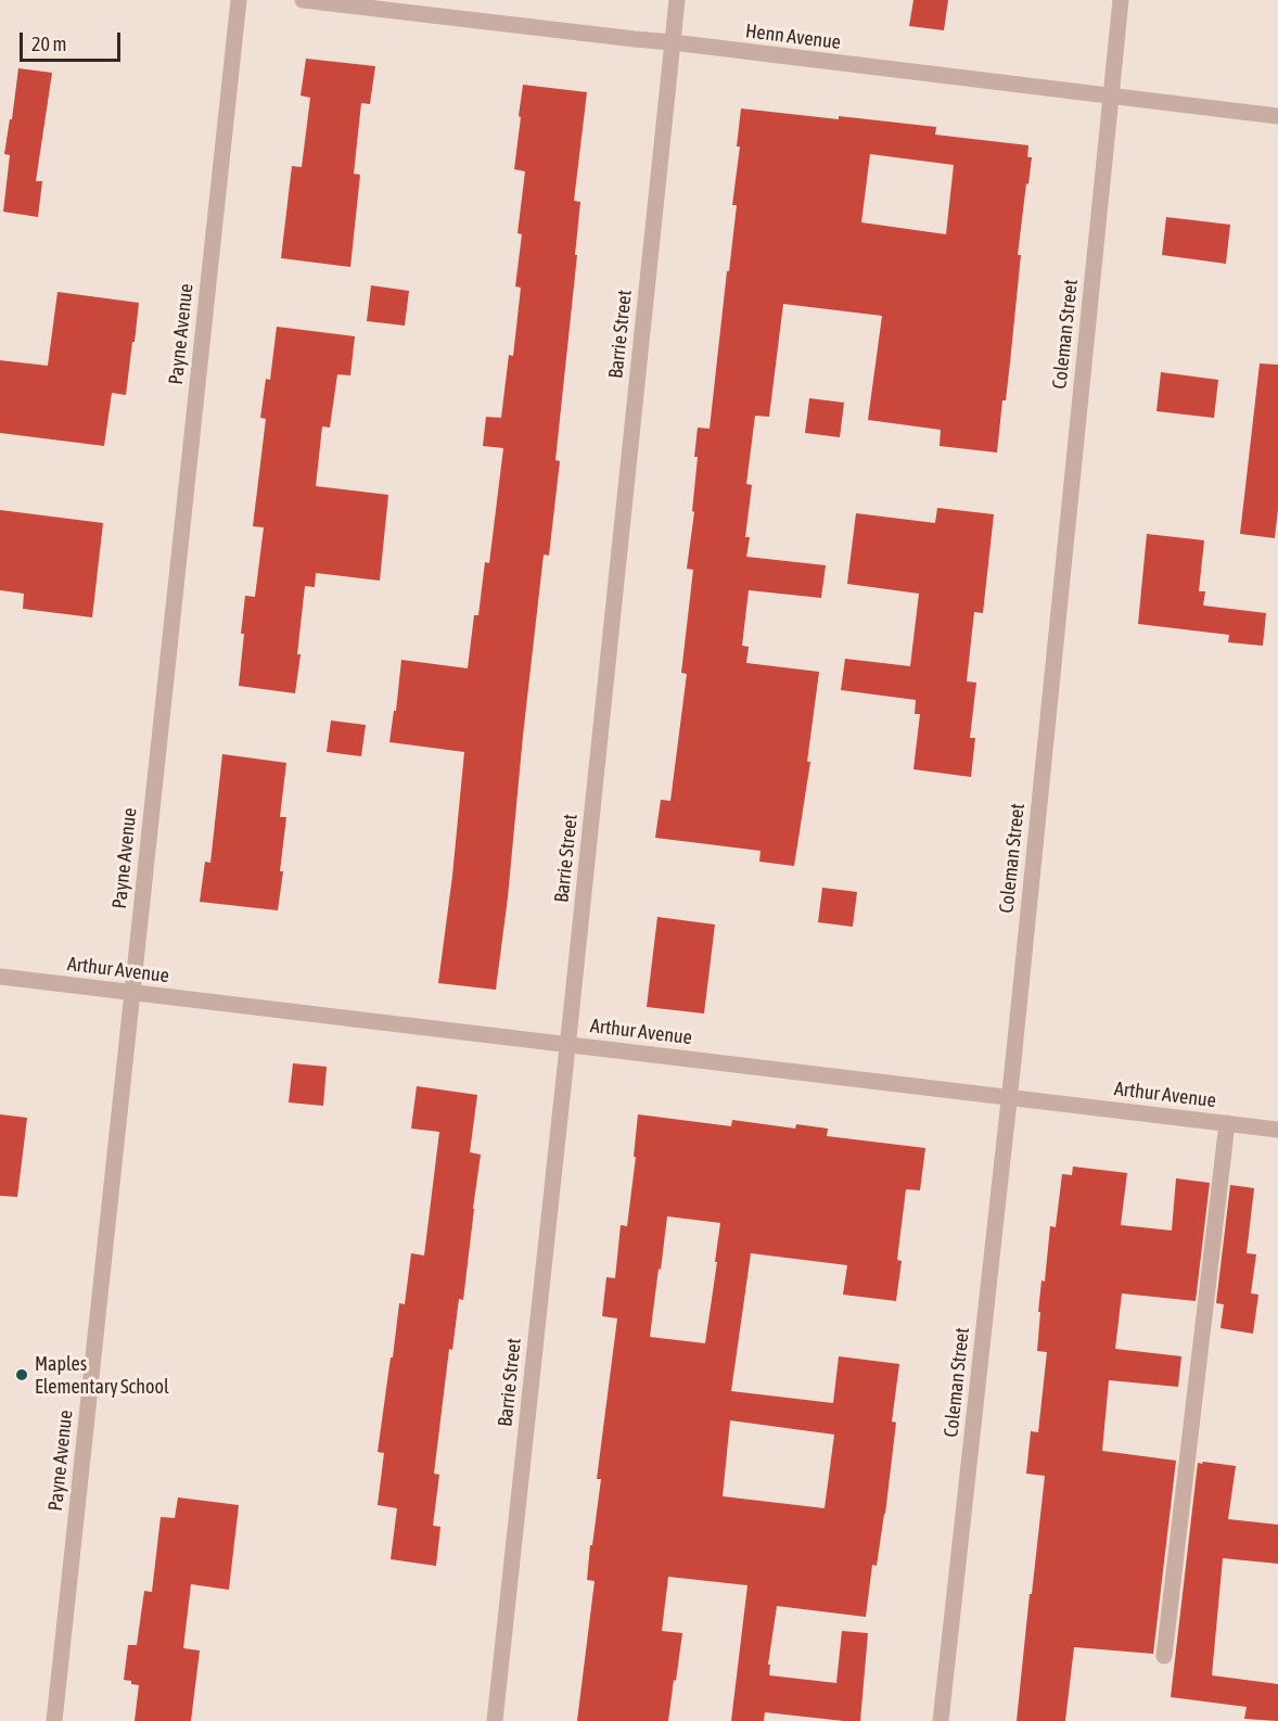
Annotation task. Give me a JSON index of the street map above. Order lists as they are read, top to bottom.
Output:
{
  "streets": {
    "street": [
      "Henn Avenue",
      "Payne Avenue",
      "Barrie Street",
      "Coleman Street",
      "Arthur Avenue"
    ]
  },
  "crossings": [
    ["Henn Avenue", "Barrie Street"],
    ["Henn Avenue", "Coleman Street"],
    ["Payne Avenue", "Arthur Avenue"],
    ["Barrie Street", "Arthur Avenue"],
    ["Coleman Street", "Arthur Avenue"]
  ],
  "places": ["Maples Elementary School"],
  "scale_bar": "20 m"
}
